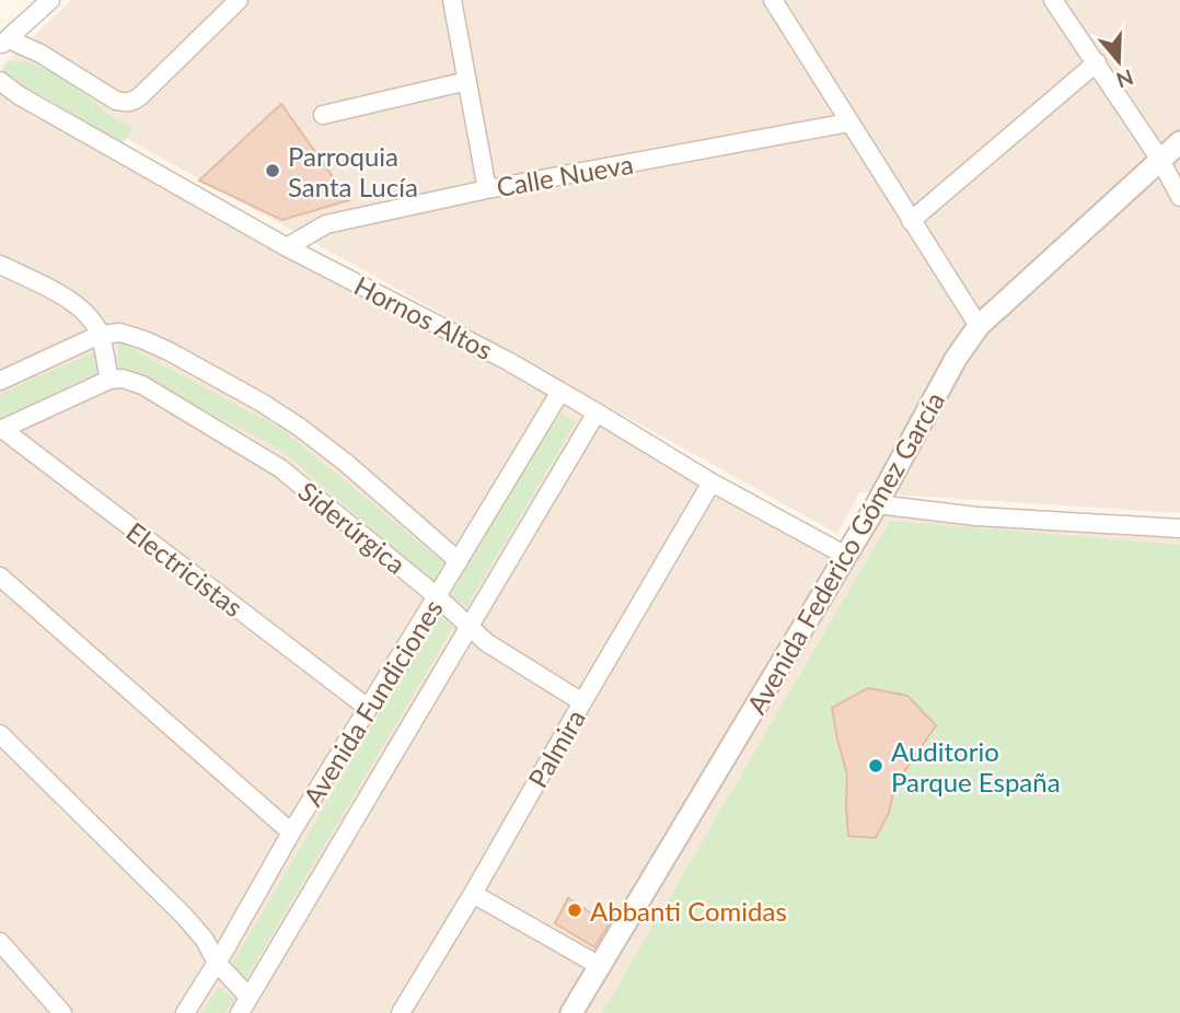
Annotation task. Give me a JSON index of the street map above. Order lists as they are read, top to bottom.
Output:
{
  "streets": {
    "street": [
      "Calle Nueva",
      "Hornos Altos",
      "Siderúrgica",
      "Avenida Federico Gómez García",
      "Electricistas",
      "Avenida Fundiciones",
      "Palmira"
    ]
  },
  "crossings": [
    ["Calle Nueva", "Hornos Altos"],
    ["Hornos Altos", "Avenida Federico Gómez García"],
    ["Hornos Altos", "Avenida Fundiciones"],
    ["Hornos Altos", "Palmira"],
    ["Siderúrgica", "Avenida Fundiciones"],
    ["Siderúrgica", "Palmira"],
    ["Electricistas", "Avenida Fundiciones"]
  ],
  "places": ["Parroquia Santa Lucía", "Auditorio Parque España", "Abbanti Comidas"],
  "north": "bottom"
}
